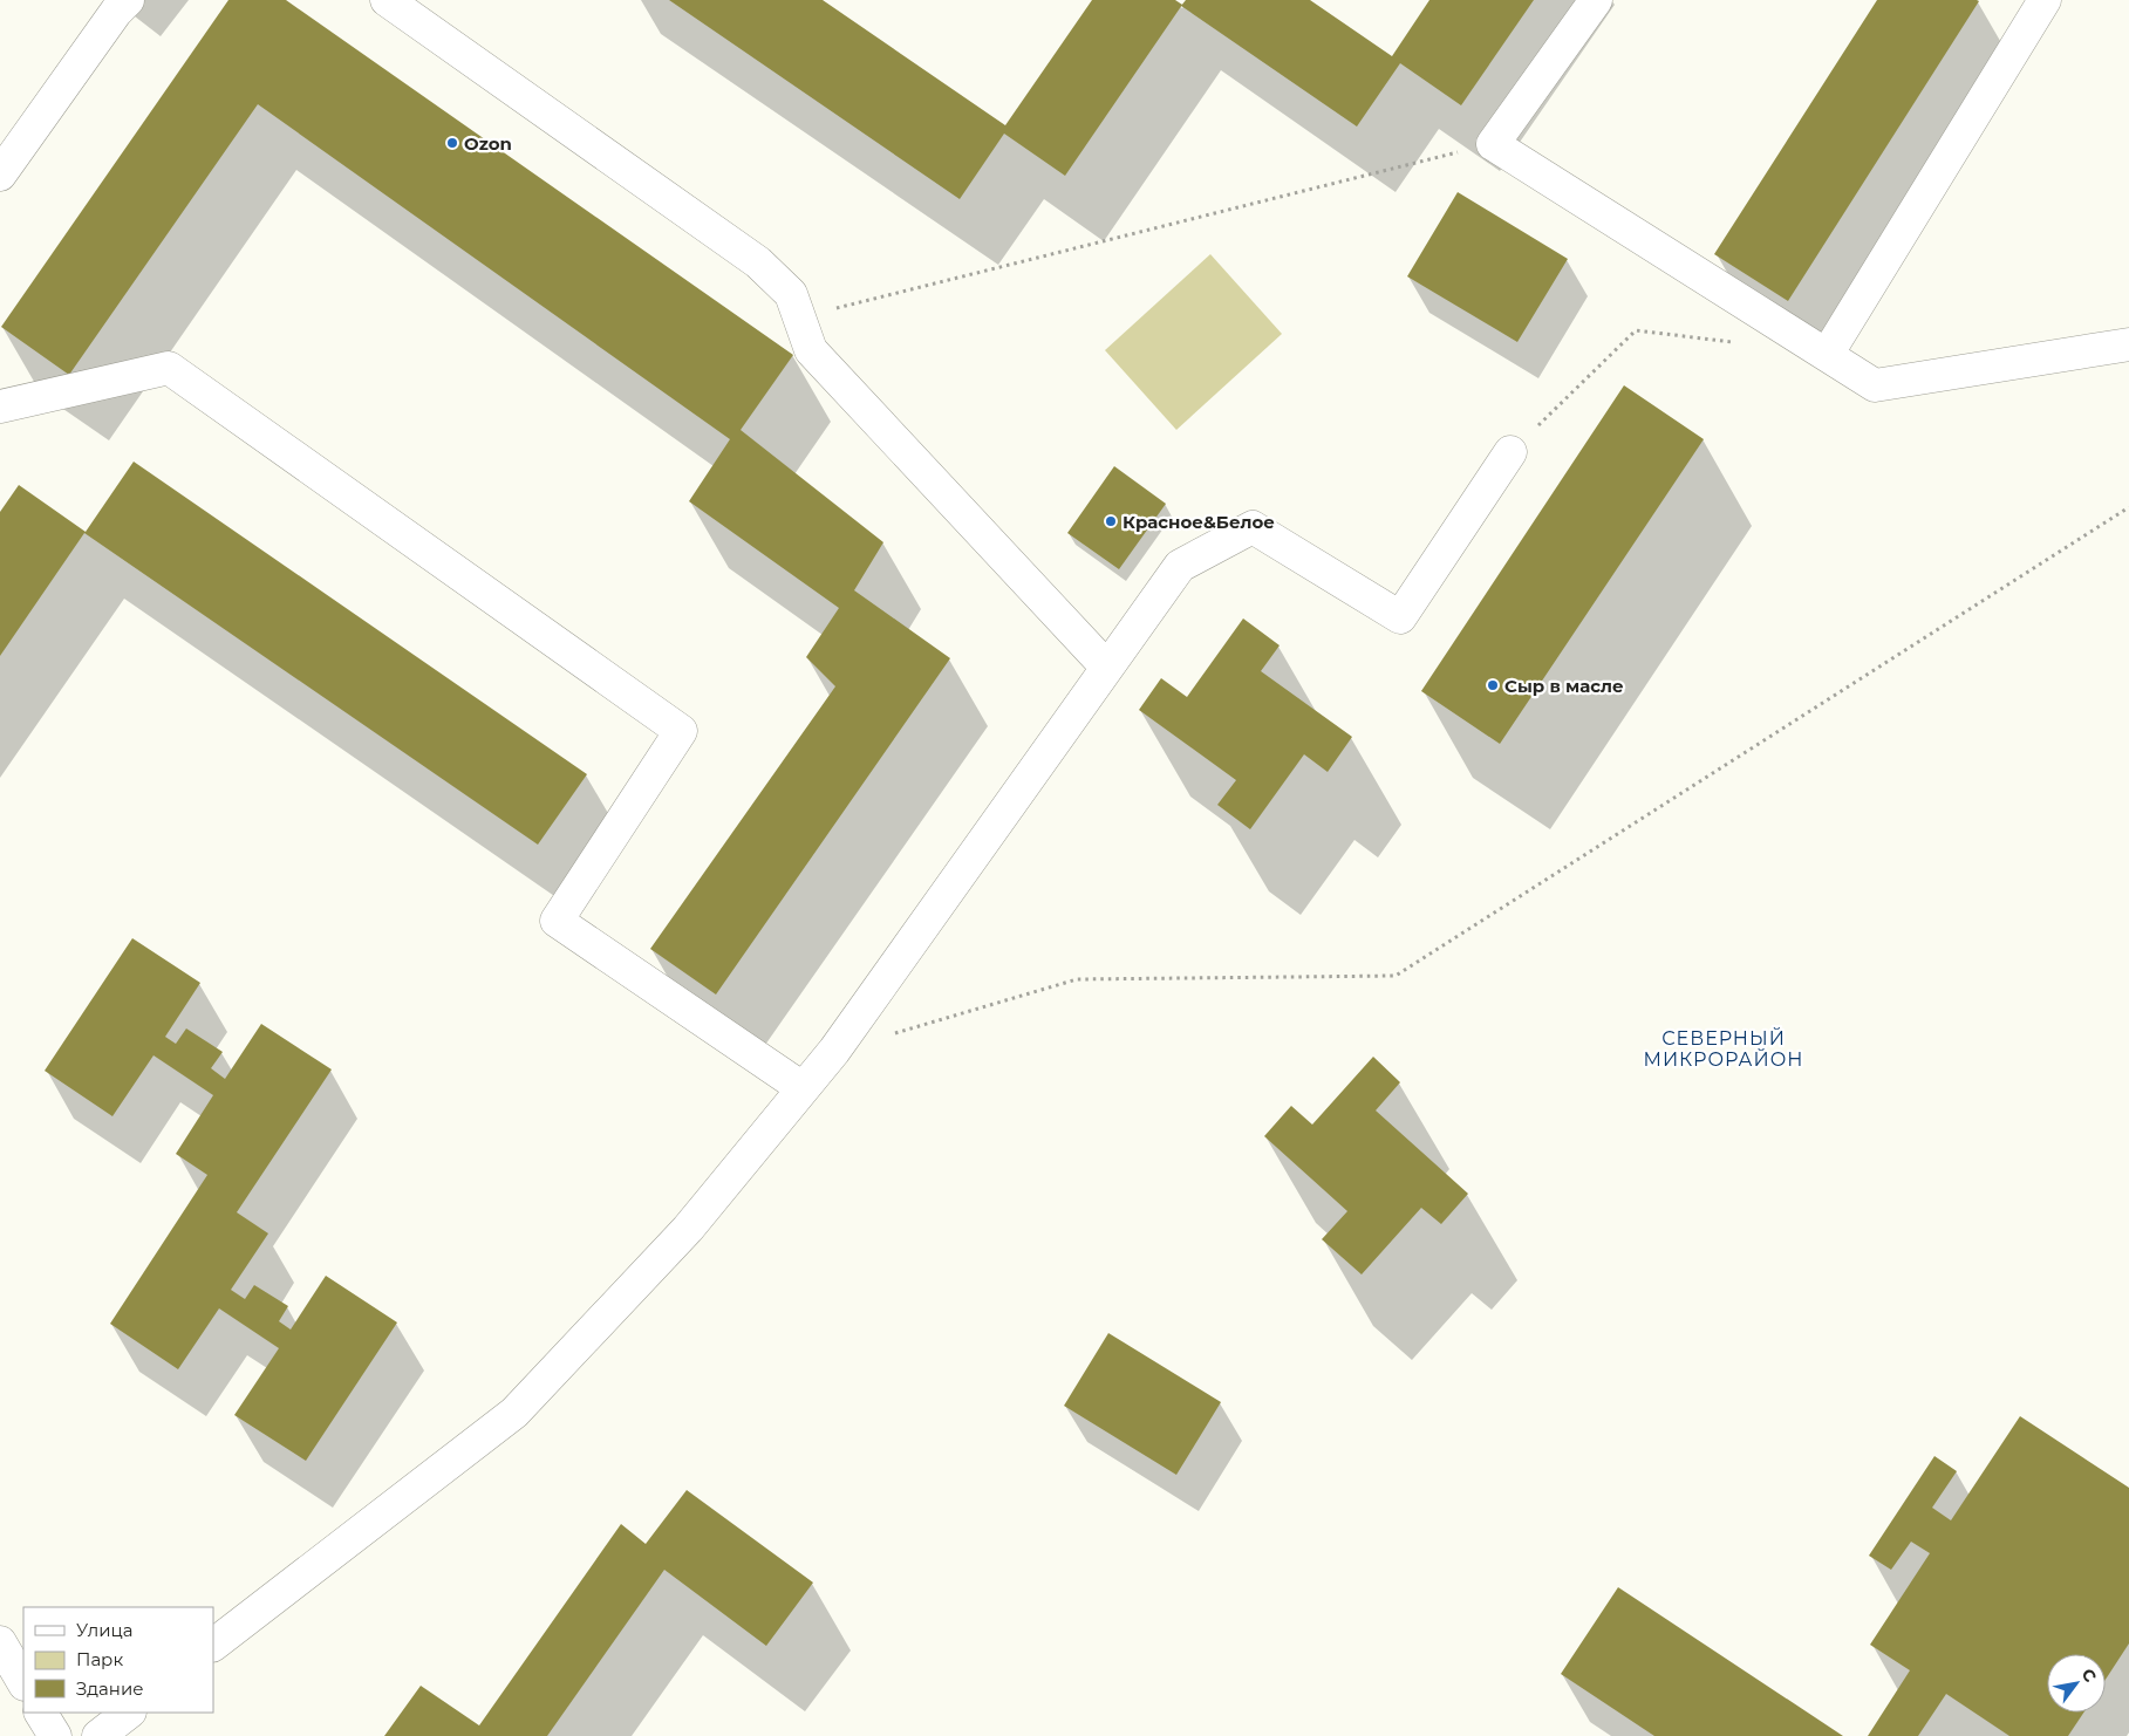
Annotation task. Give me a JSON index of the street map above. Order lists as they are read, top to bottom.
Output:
{
  "districts": ["СЕВЕРНЫЙ МИКРОРАЙОН"],
  "places": ["Ozon", "Красное&Белое", "Сыр в масле"],
  "legend": ["Улица", "Парк", "Здание"],
  "north": "top right"
}
